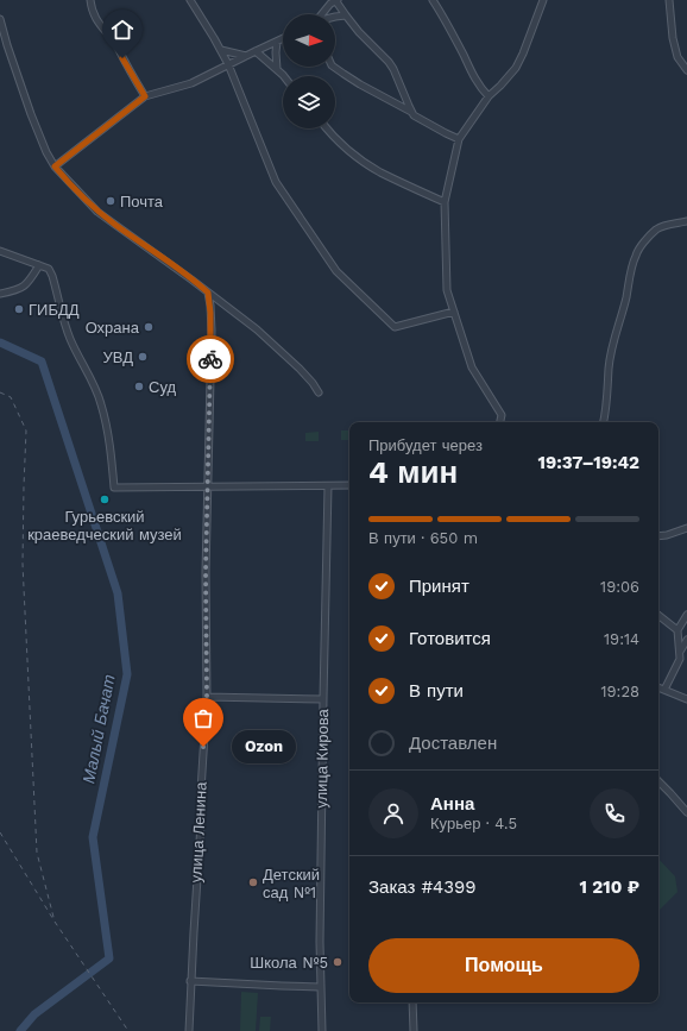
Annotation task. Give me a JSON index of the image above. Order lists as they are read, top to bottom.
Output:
{
  "streets": {
    "street": ["улица Кирова", "улица Ленина"]
  },
  "water": ["Малый Бачат"],
  "places": [
    "Почта",
    "ГИБДД",
    "Охрана",
    "УВД",
    "Суд",
    "Гурьевский краеведческий музей",
    "Ozon",
    "Детский сад №1",
    "Школа №5"
  ],
  "north": "right",
  "page": {
    "heading": ["4 мин", "Прибудет через", "19:37–19:42"],
    "panel": [
      "Анна",
      "Курьер · 4.5",
      "Заказ #4399",
      "1 210 ₽"
    ],
    "bar": "В пути · 650 m",
    "list": [
      ["Принят", "19:06"],
      ["Готовится", "19:14"],
      ["В пути", "19:28"],
      "Доставлен"
    ],
    "bubble": "Ozon",
    "buttons": "Помощь"
  }
}
